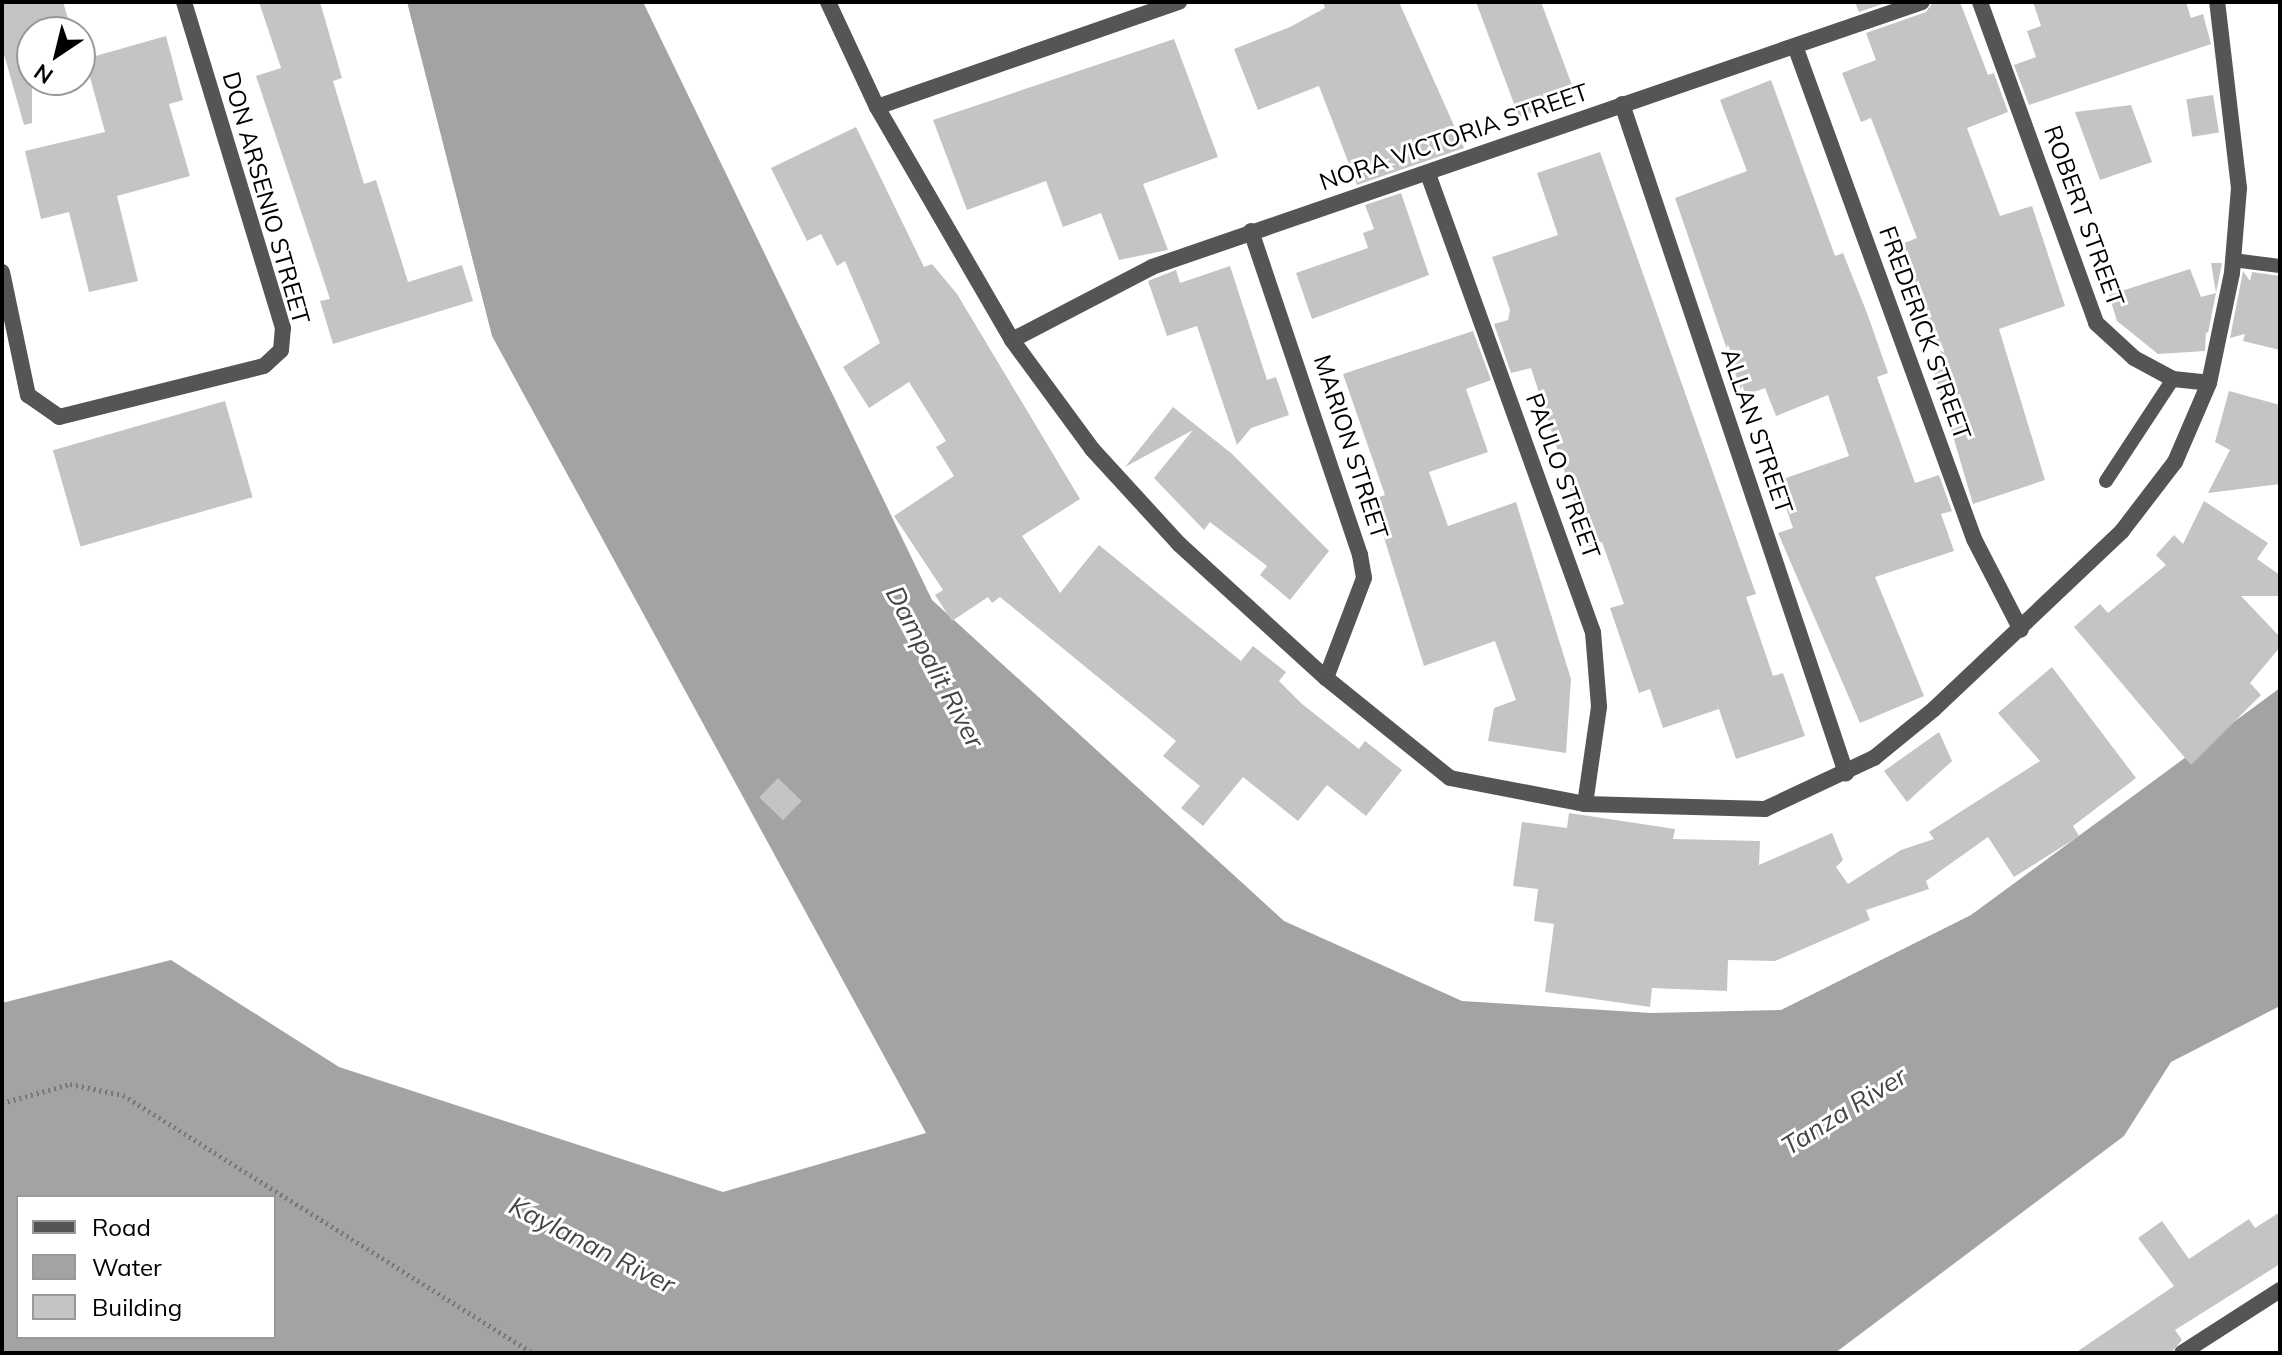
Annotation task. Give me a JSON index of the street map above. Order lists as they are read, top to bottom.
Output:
{
  "streets": {
    "street": [
      "NORA VICTORIA STREET",
      "DON ARSENIO STREET",
      "ROBERT STREET",
      "FREDERICK STREET",
      "ALLAN STREET",
      "MARION STREET",
      "PAULO STREET"
    ]
  },
  "crossings": [
    ["NORA VICTORIA STREET", "FREDERICK STREET"],
    ["NORA VICTORIA STREET", "ALLAN STREET"],
    ["NORA VICTORIA STREET", "MARION STREET"],
    ["NORA VICTORIA STREET", "PAULO STREET"]
  ],
  "water": ["Dampalit River", "Tanza River", "Kaylanan River"],
  "legend": ["Road", "Water", "Building"],
  "north": "bottom left"
}
